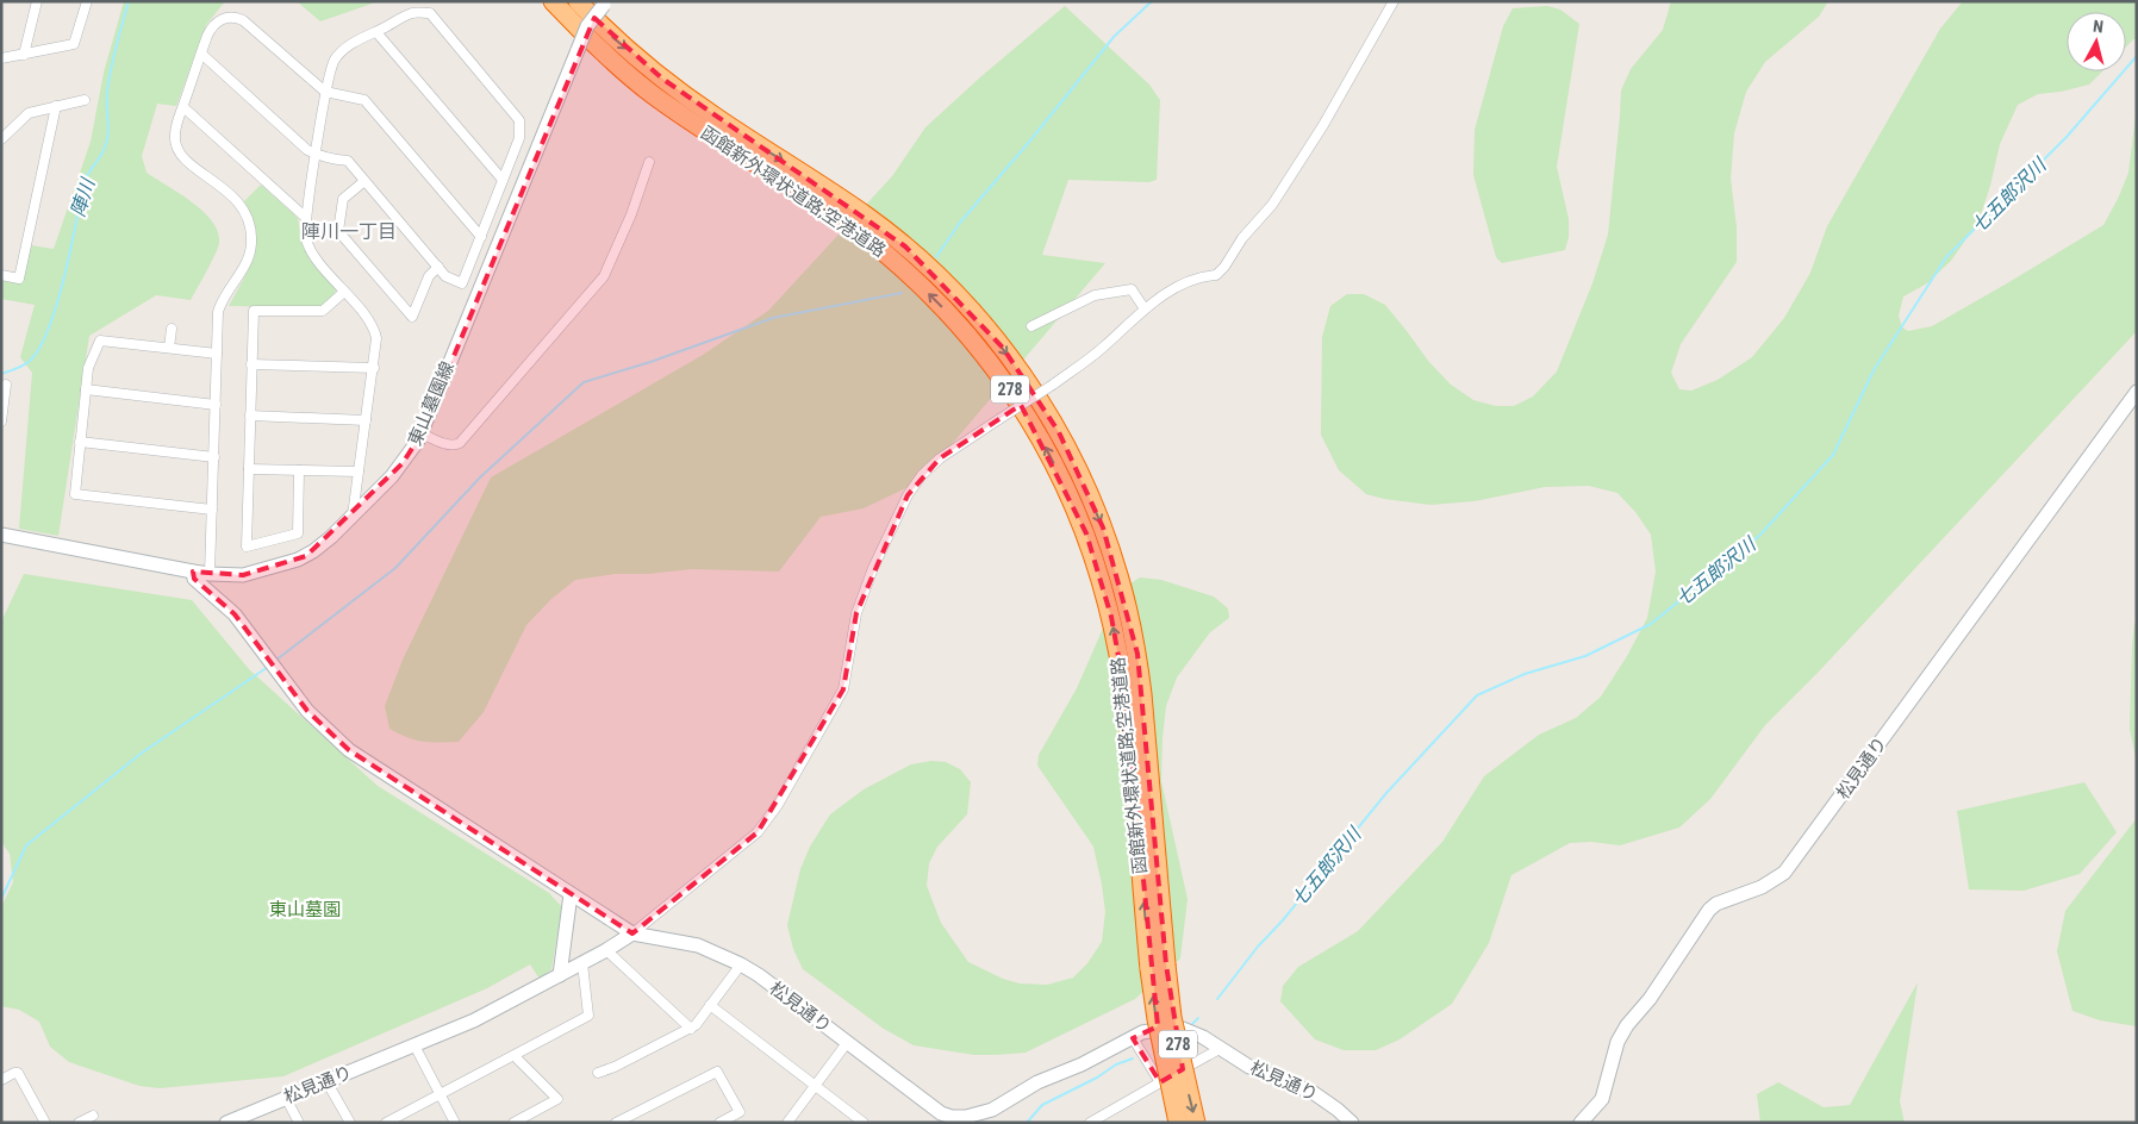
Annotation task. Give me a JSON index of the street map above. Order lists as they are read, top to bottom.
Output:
{
  "streets": {
    "highway": ["函館新外環状道路;空港道路", "278"],
    "street": ["東山墓園線", "松見通り"]
  },
  "districts": ["陣川一丁目"],
  "water": ["七五郎沢川", "陣川"],
  "parks": ["東山墓園"],
  "north": "top"
}
